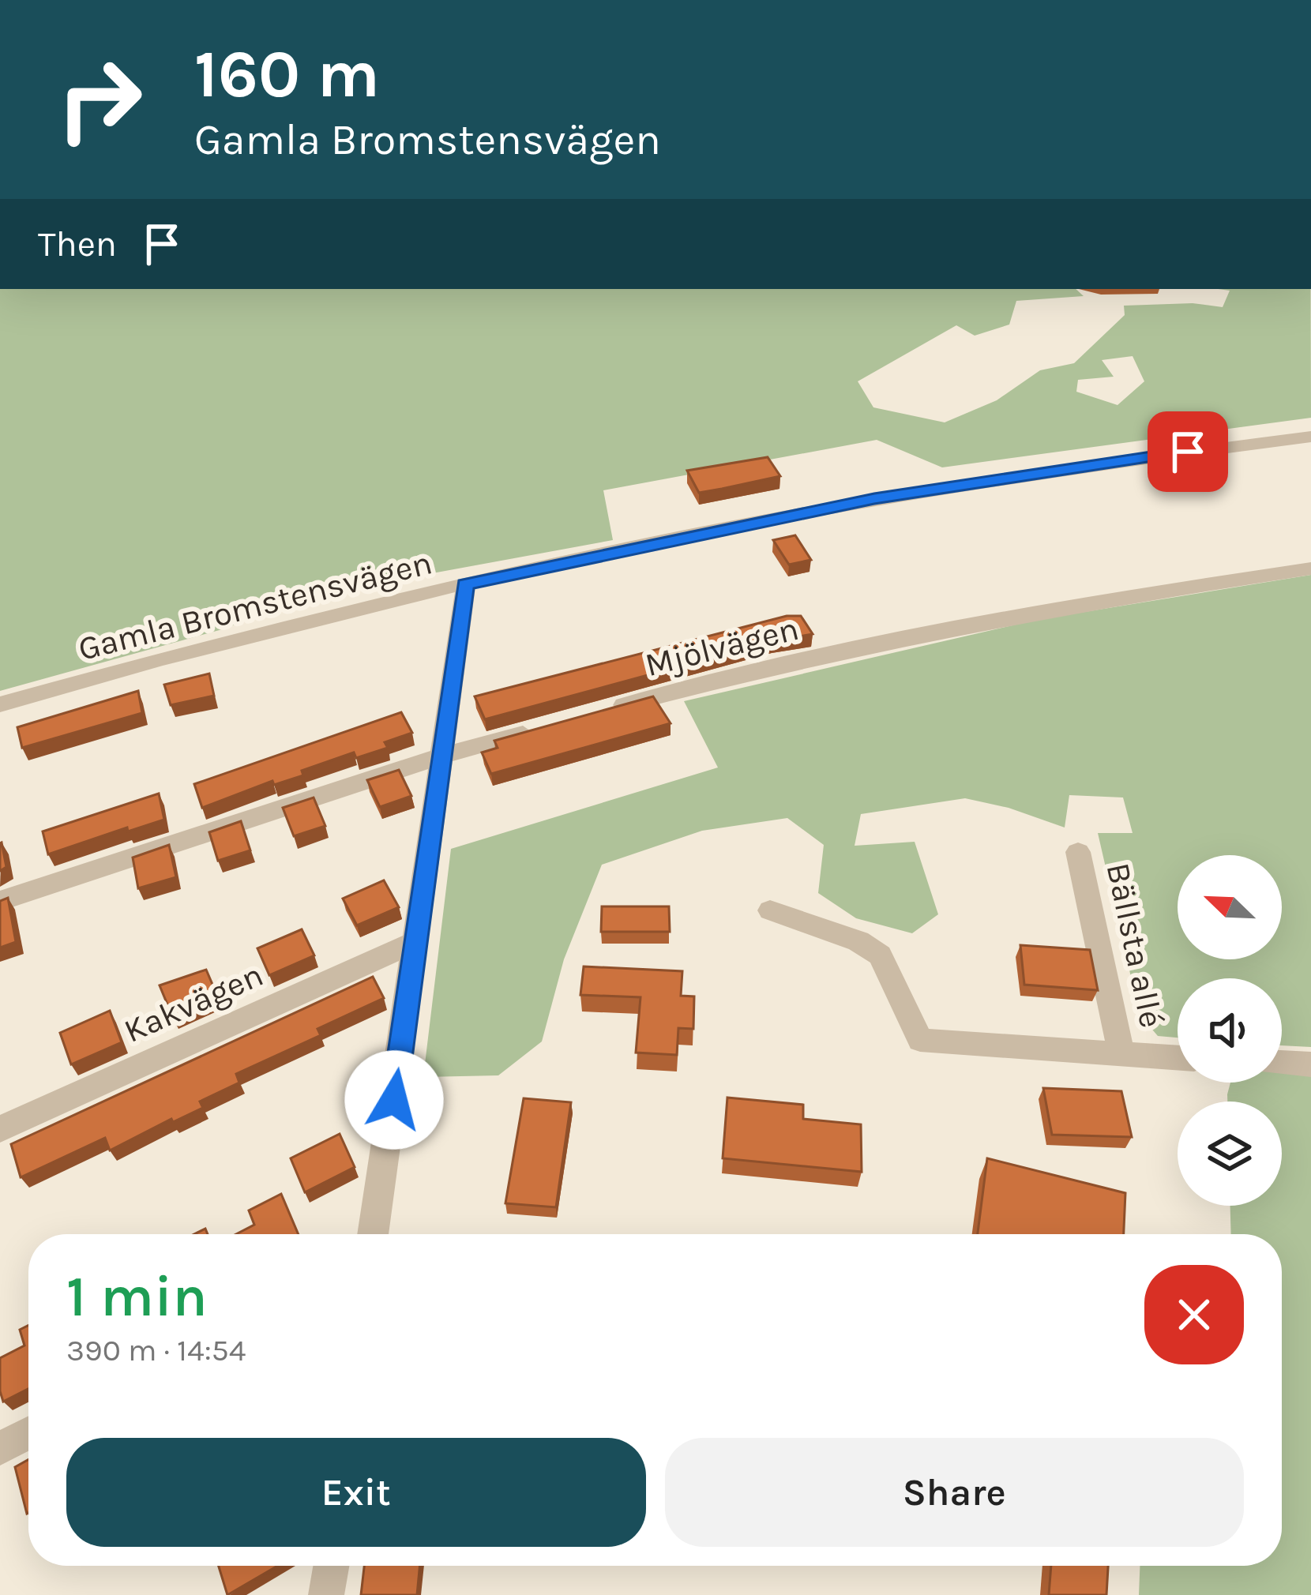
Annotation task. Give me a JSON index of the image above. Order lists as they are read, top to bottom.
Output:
{
  "streets": {
    "street": [
      "Gamla Bromstensvägen",
      "Mjölvägen",
      "Bällsta allé",
      "Kakvägen"
    ]
  },
  "north": "top left",
  "page": {
    "turn": ["160 m", "Gamla Bromstensvägen"],
    "then": "Then",
    "heading": ["1 min", "390 m · 14:54"],
    "buttons": ["Exit", "Share"]
  }
}
